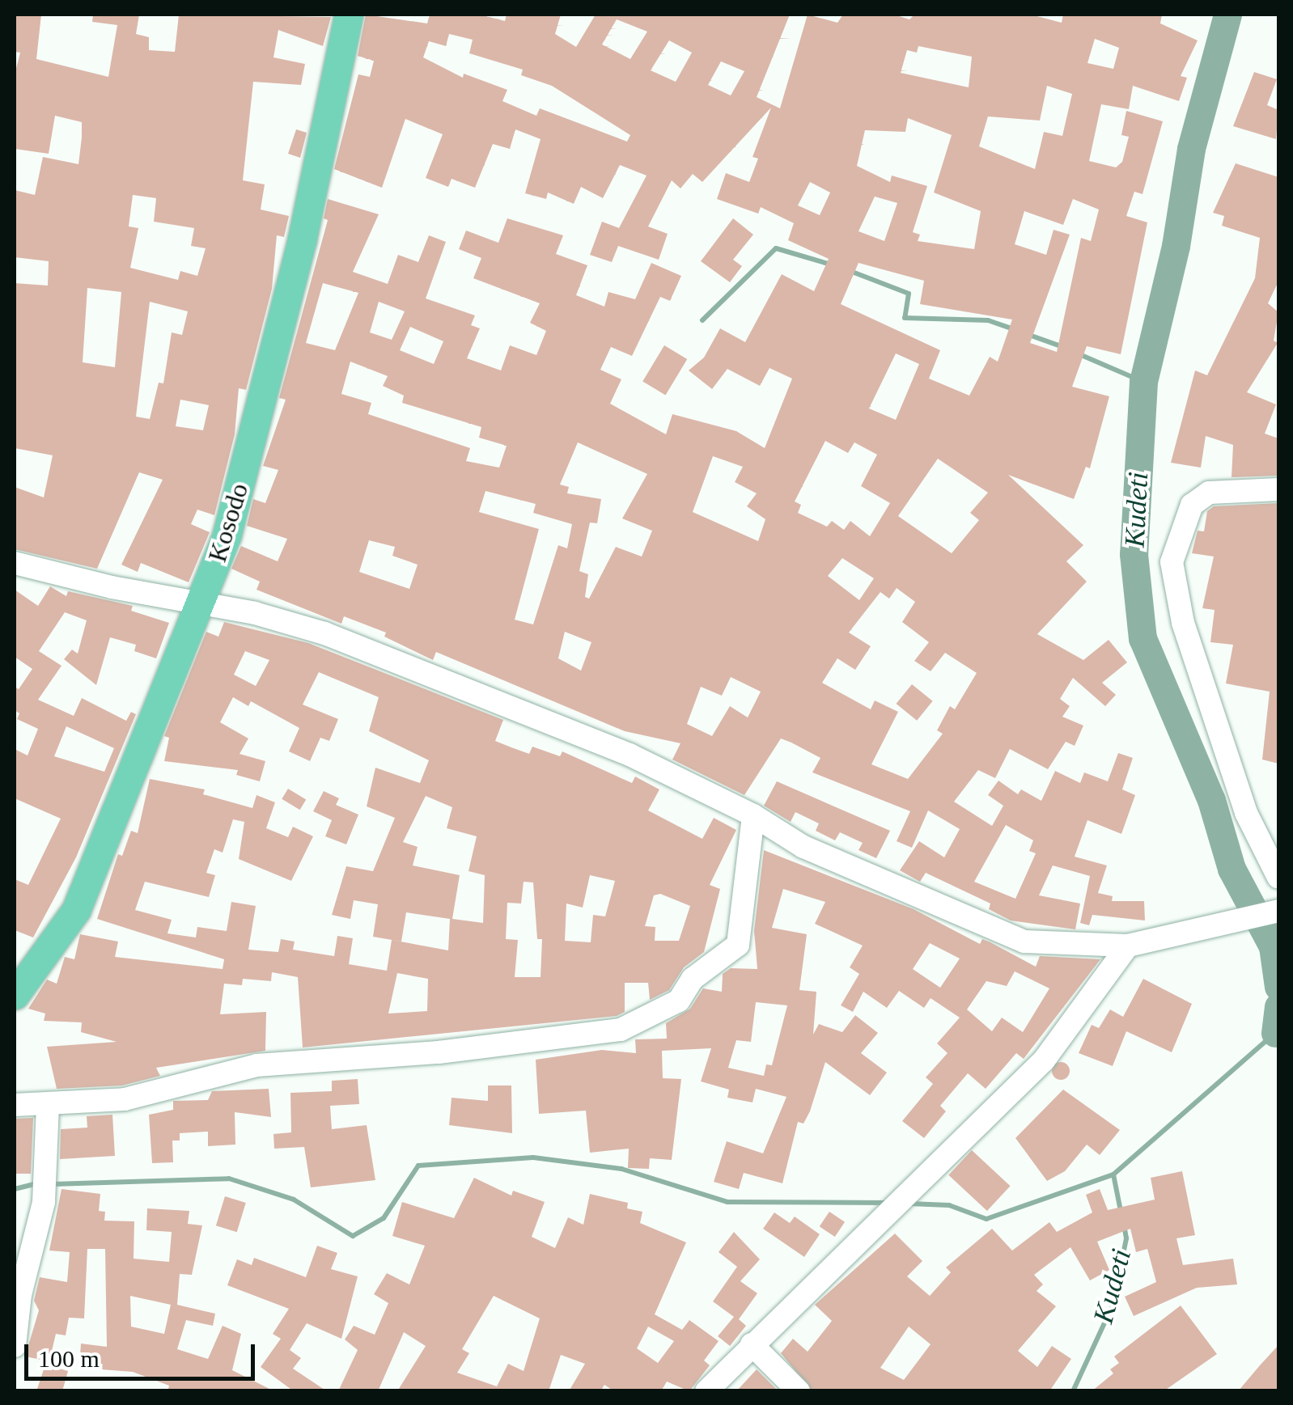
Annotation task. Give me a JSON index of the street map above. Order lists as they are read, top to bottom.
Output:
{
  "streets": {
    "main road": ["Kosodo"]
  },
  "water": ["Kudeti"],
  "scale_bar": "100 m"
}
